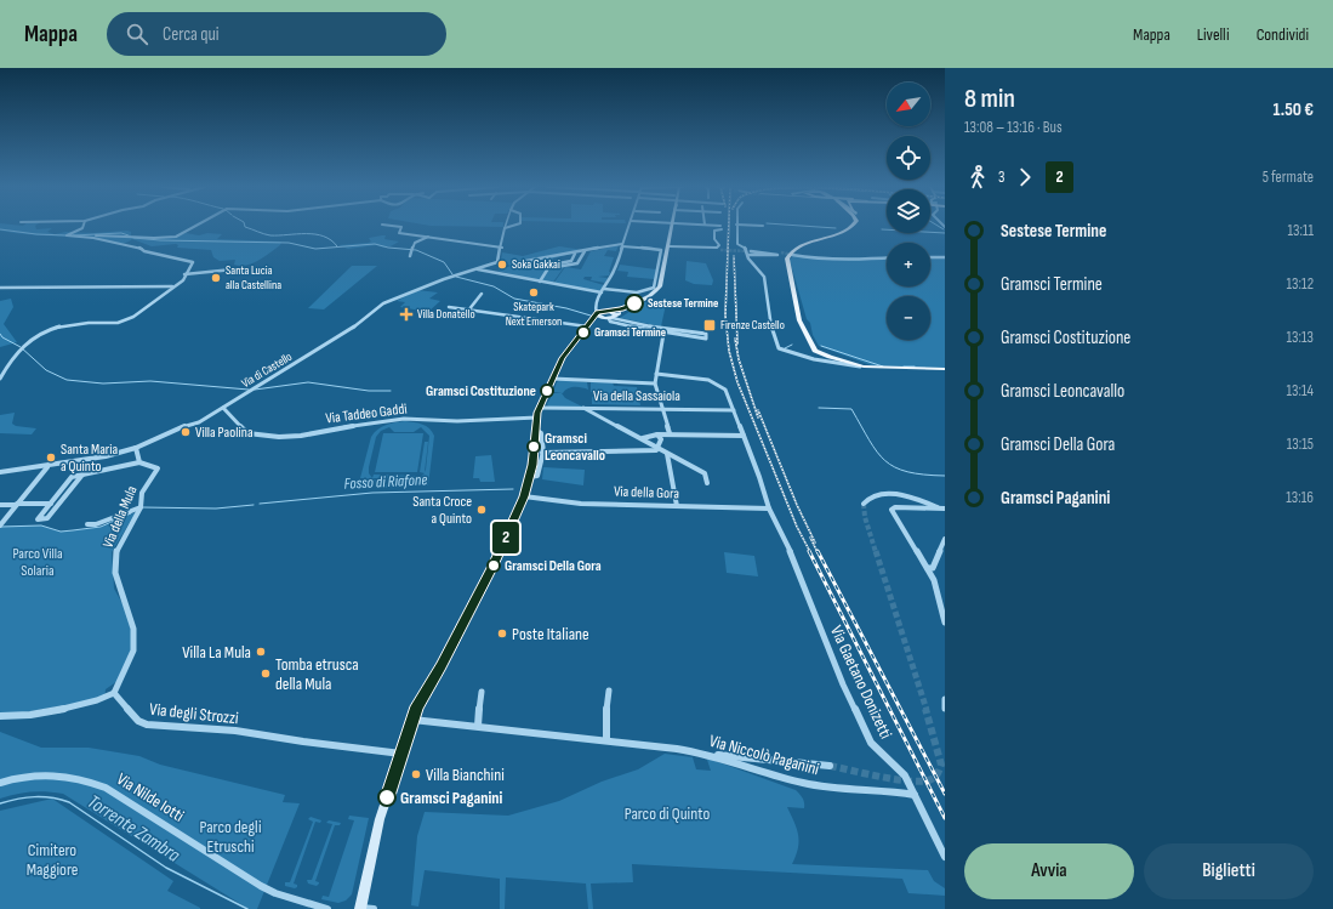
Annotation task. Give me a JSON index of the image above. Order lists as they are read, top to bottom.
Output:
{
  "streets": {
    "street": [
      "Via di Castello",
      "Via della Sassaiola",
      "Via Taddeo Gaddi",
      "Via della Gora",
      "Via della Mula",
      "Via Gaetano Donizetti",
      "Via degli Strozzi",
      "Via Niccolò Paganini",
      "Via Nilde Iotti"
    ]
  },
  "crossings": [
    ["Via di Castello", "Via Taddeo Gaddi"],
    ["Via della Sassaiola", "Via Gaetano Donizetti"],
    ["Via della Gora", "Via Gaetano Donizetti"],
    ["Via della Mula", "Via degli Strozzi"],
    ["Via Gaetano Donizetti", "Via Niccolò Paganini"]
  ],
  "water": ["Fosso di Riafone", "Torrente Zambra"],
  "parks": [
    "Parco Villa Solaria",
    "Parco di Quinto",
    "Parco degli Etruschi",
    "Cimitero Maggiore"
  ],
  "places": {
    "other": [
      "Soka Gakkai",
      "Santa Lucia alla Castellina",
      "Skatepark Next Emerson",
      "Sestese Termine",
      "Gramsci Termine",
      "Gramsci Costituzione",
      "Villa Paolina",
      "Gramsci Leoncavallo",
      "Santa Maria a Quinto",
      "Santa Croce a Quinto",
      "Gramsci Della Gora",
      "Poste Italiane",
      "Villa La Mula",
      "Tomba etrusca della Mula",
      "Villa Bianchini",
      "Gramsci Paganini"
    ],
    "health": ["Villa Donatello"],
    "transit": ["Firenze Castello"]
  },
  "lines": ["bus line 2"],
  "north": "bottom left",
  "page": {
    "header": "Mappa",
    "search": "Cerca qui",
    "nav": ["Mappa", "Livelli", "Condividi"],
    "on_map": "2",
    "heading": ["8 min", "13:08 – 13:16 · Bus", "1.50 €"],
    "map_buttons": ["+", "−"],
    "legs": ["3", "2", "5 fermate"],
    "list": [
      {
        "name": "Sestese Termine",
        "value": "13:11"
      },
      {
        "name": "Gramsci Termine",
        "value": "13:12"
      },
      {
        "name": "Gramsci Costituzione",
        "value": "13:13"
      },
      {
        "name": "Gramsci Leoncavallo",
        "value": "13:14"
      },
      {
        "name": "Gramsci Della Gora",
        "value": "13:15"
      },
      {
        "name": "Gramsci Paganini",
        "value": "13:16"
      }
    ],
    "buttons": ["Avvia", "Biglietti"]
  }
}
